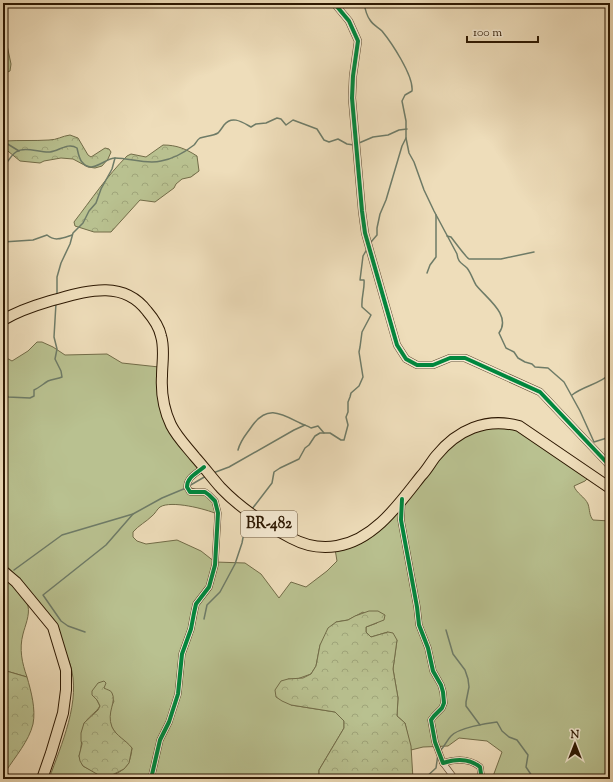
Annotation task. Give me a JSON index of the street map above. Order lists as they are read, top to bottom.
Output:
{
  "streets": {
    "highway": ["BR-482"]
  },
  "scale_bar": "100 m",
  "north": "top"
}
